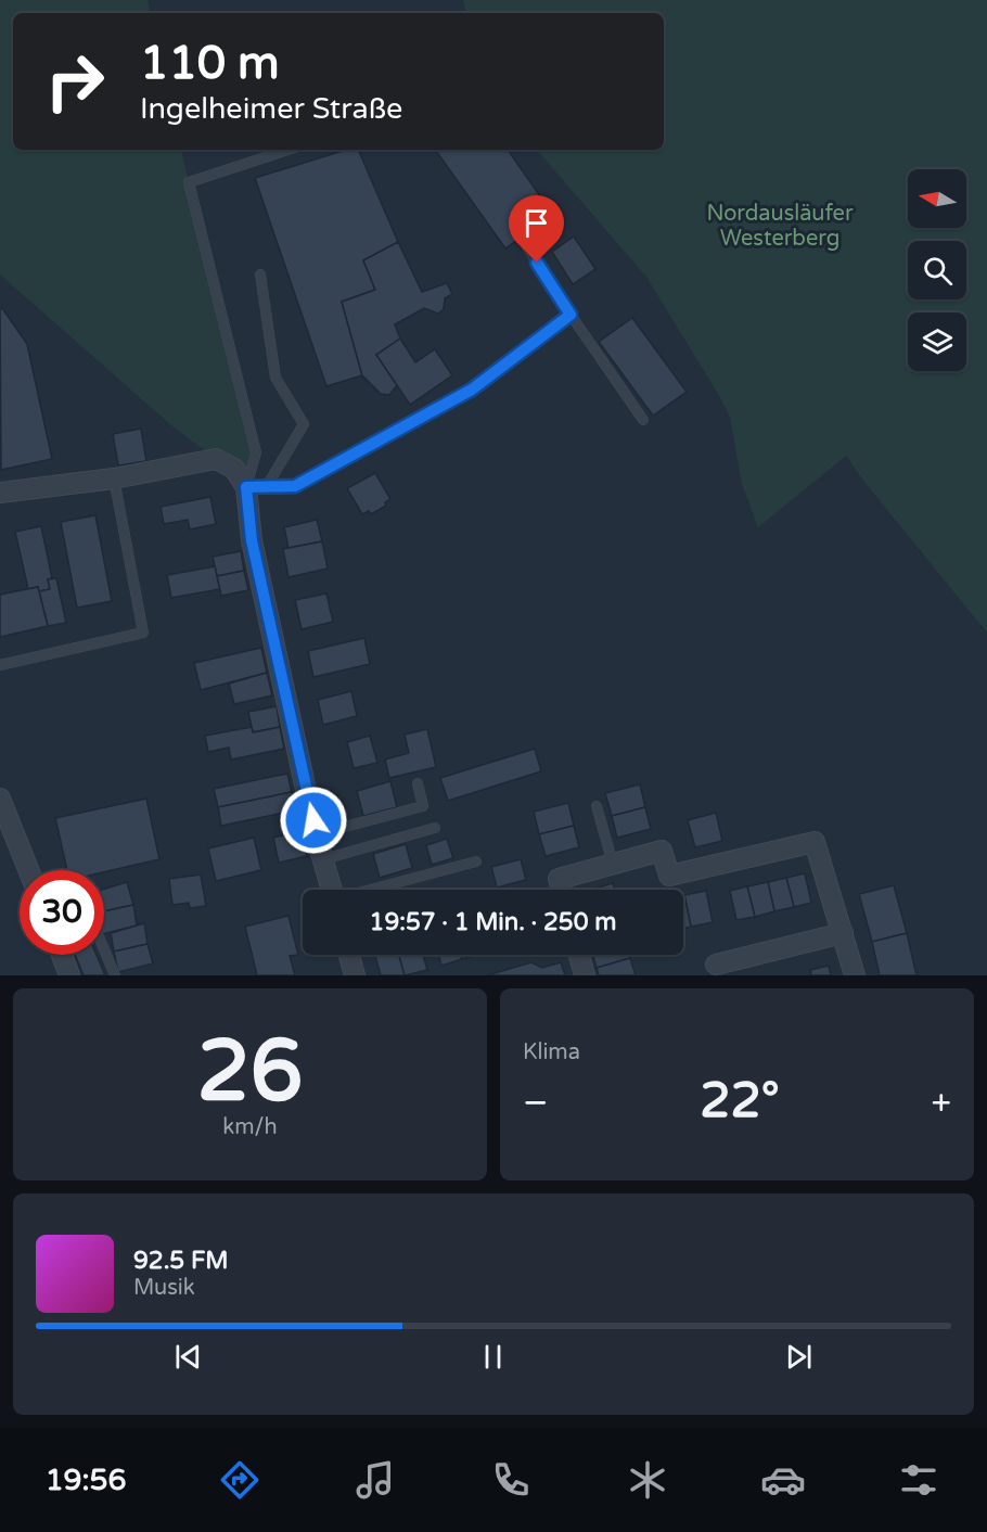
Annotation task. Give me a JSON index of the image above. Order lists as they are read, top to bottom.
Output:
{
  "parks": ["Nordausläufer Westerberg"],
  "north": "left",
  "page": {
    "turn": ["110 m", "Ingelheimer Straße"],
    "limit": "30",
    "trip": "19:57 · 1 Min. · 250 m",
    "tile": [
      ["26", "km/h"],
      "Klima"
    ],
    "heat": ["−", "22°", "+"],
    "song": ["92.5 FM", "Musik"],
    "tabs": "19:56"
  }
}
